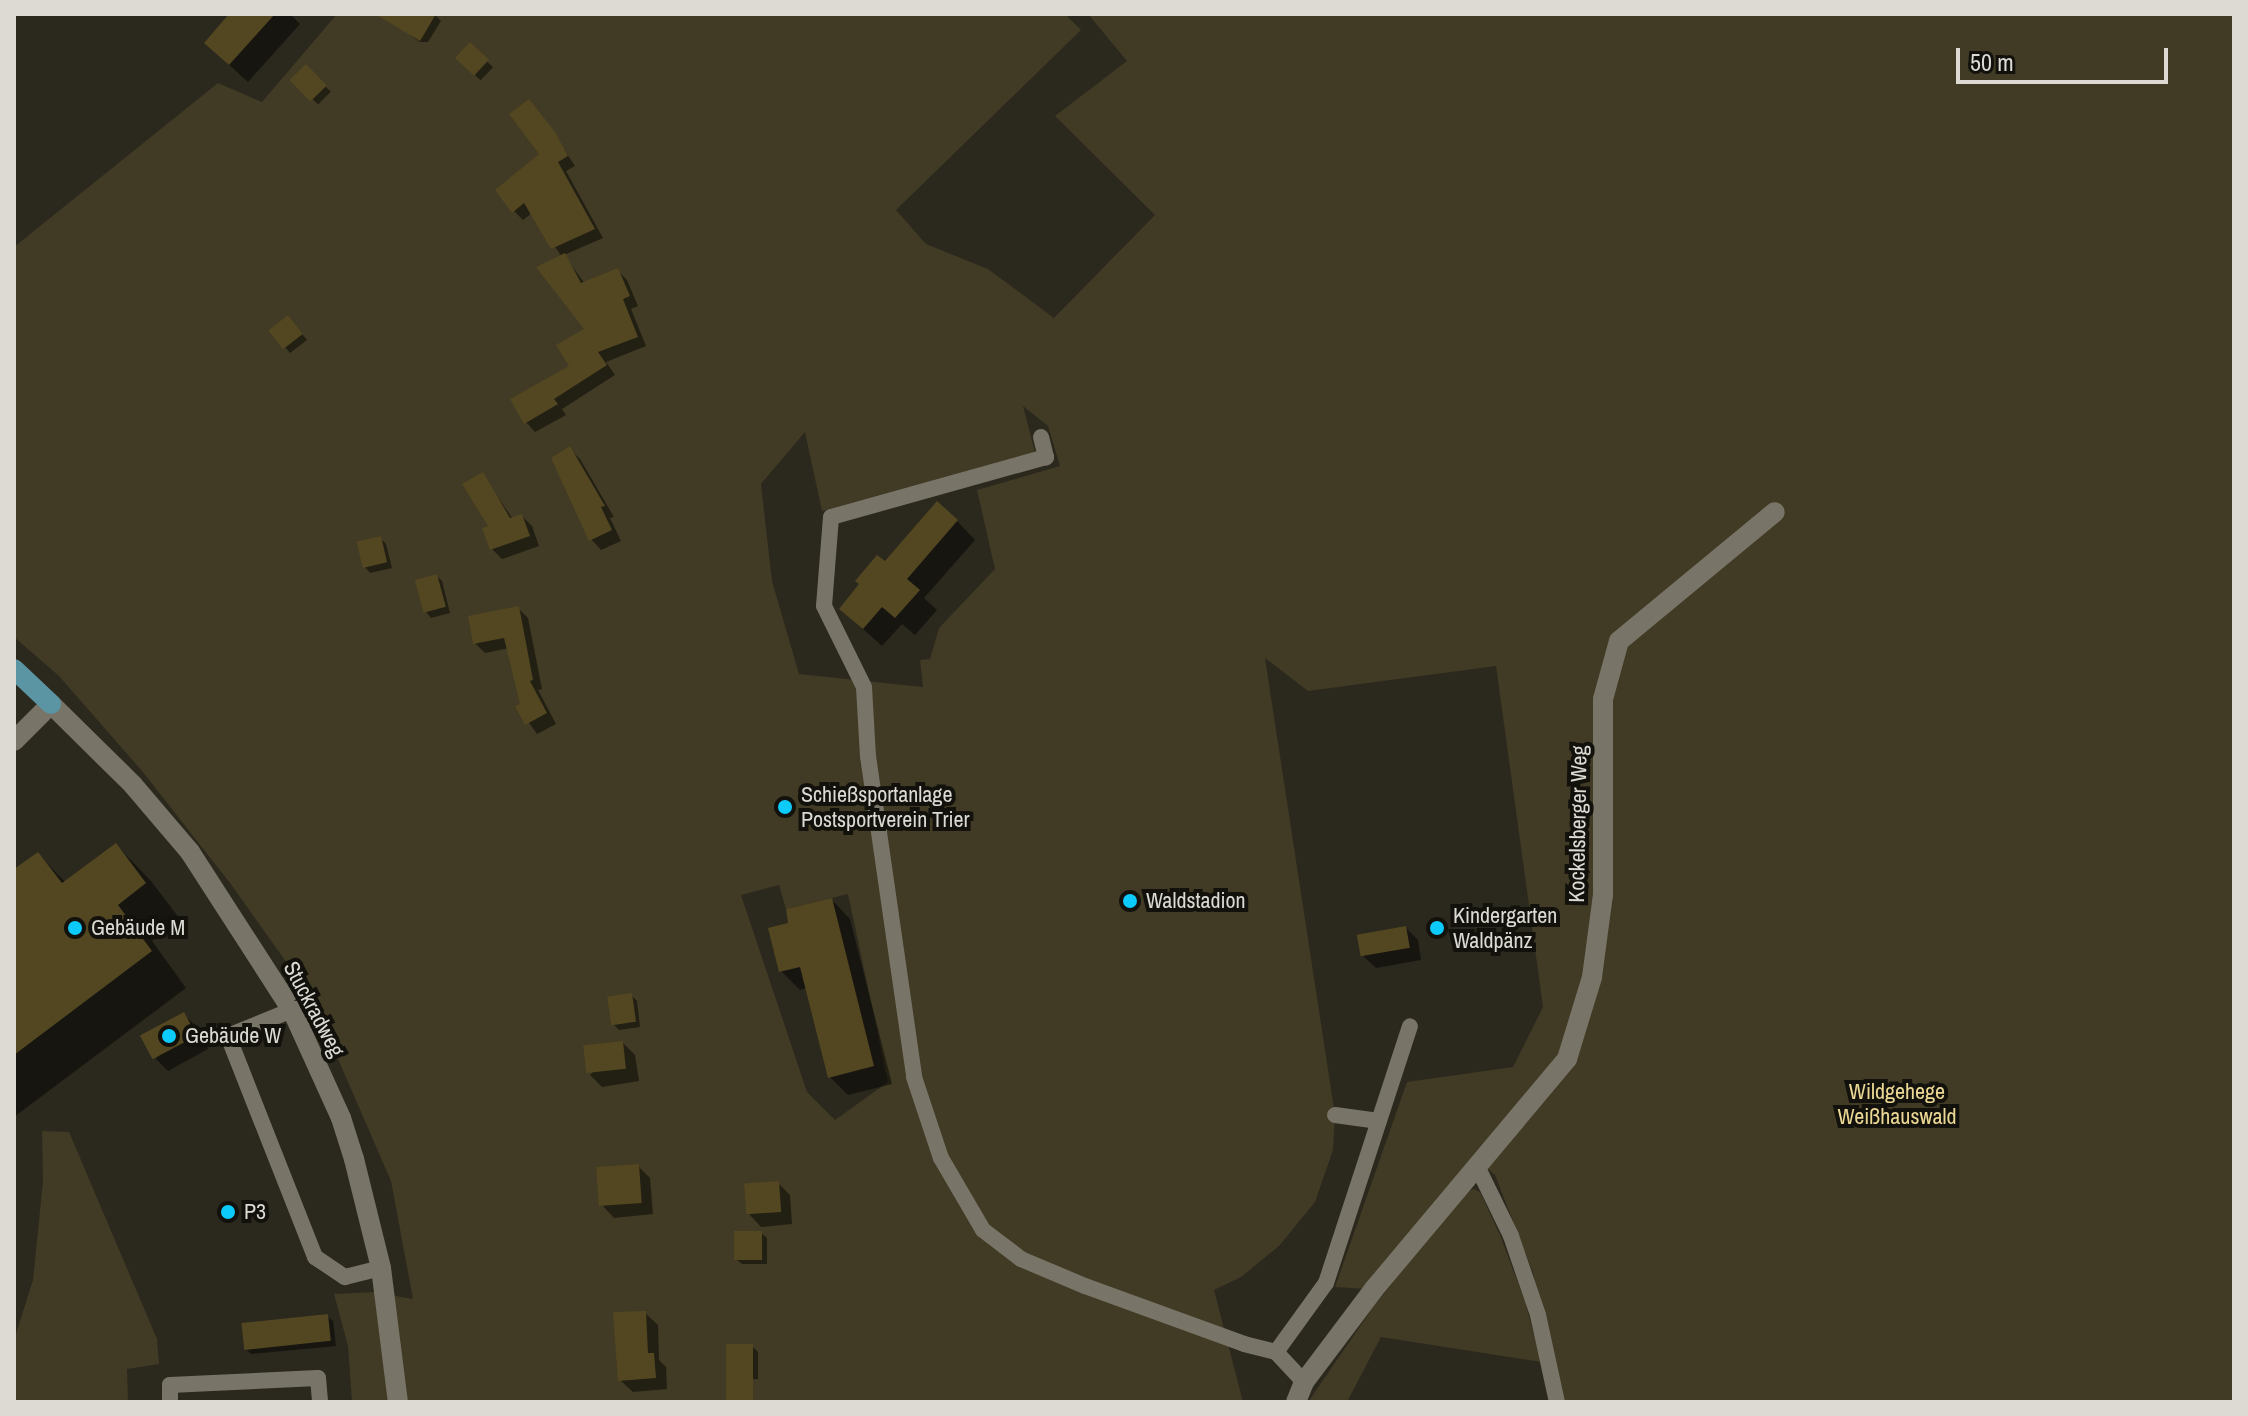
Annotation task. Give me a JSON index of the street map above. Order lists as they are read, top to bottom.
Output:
{
  "streets": {
    "street": ["Kockelsberger Weg", "Stuckradweg"]
  },
  "parks": ["Wildgehege Weißhauswald"],
  "places": [
    "Schießsportanlage Postsportverein Trier",
    "Waldstadion",
    "Gebäude M",
    "Kindergarten Waldpänz",
    "Gebäude W",
    "P3"
  ],
  "scale_bar": "50 m"
}
